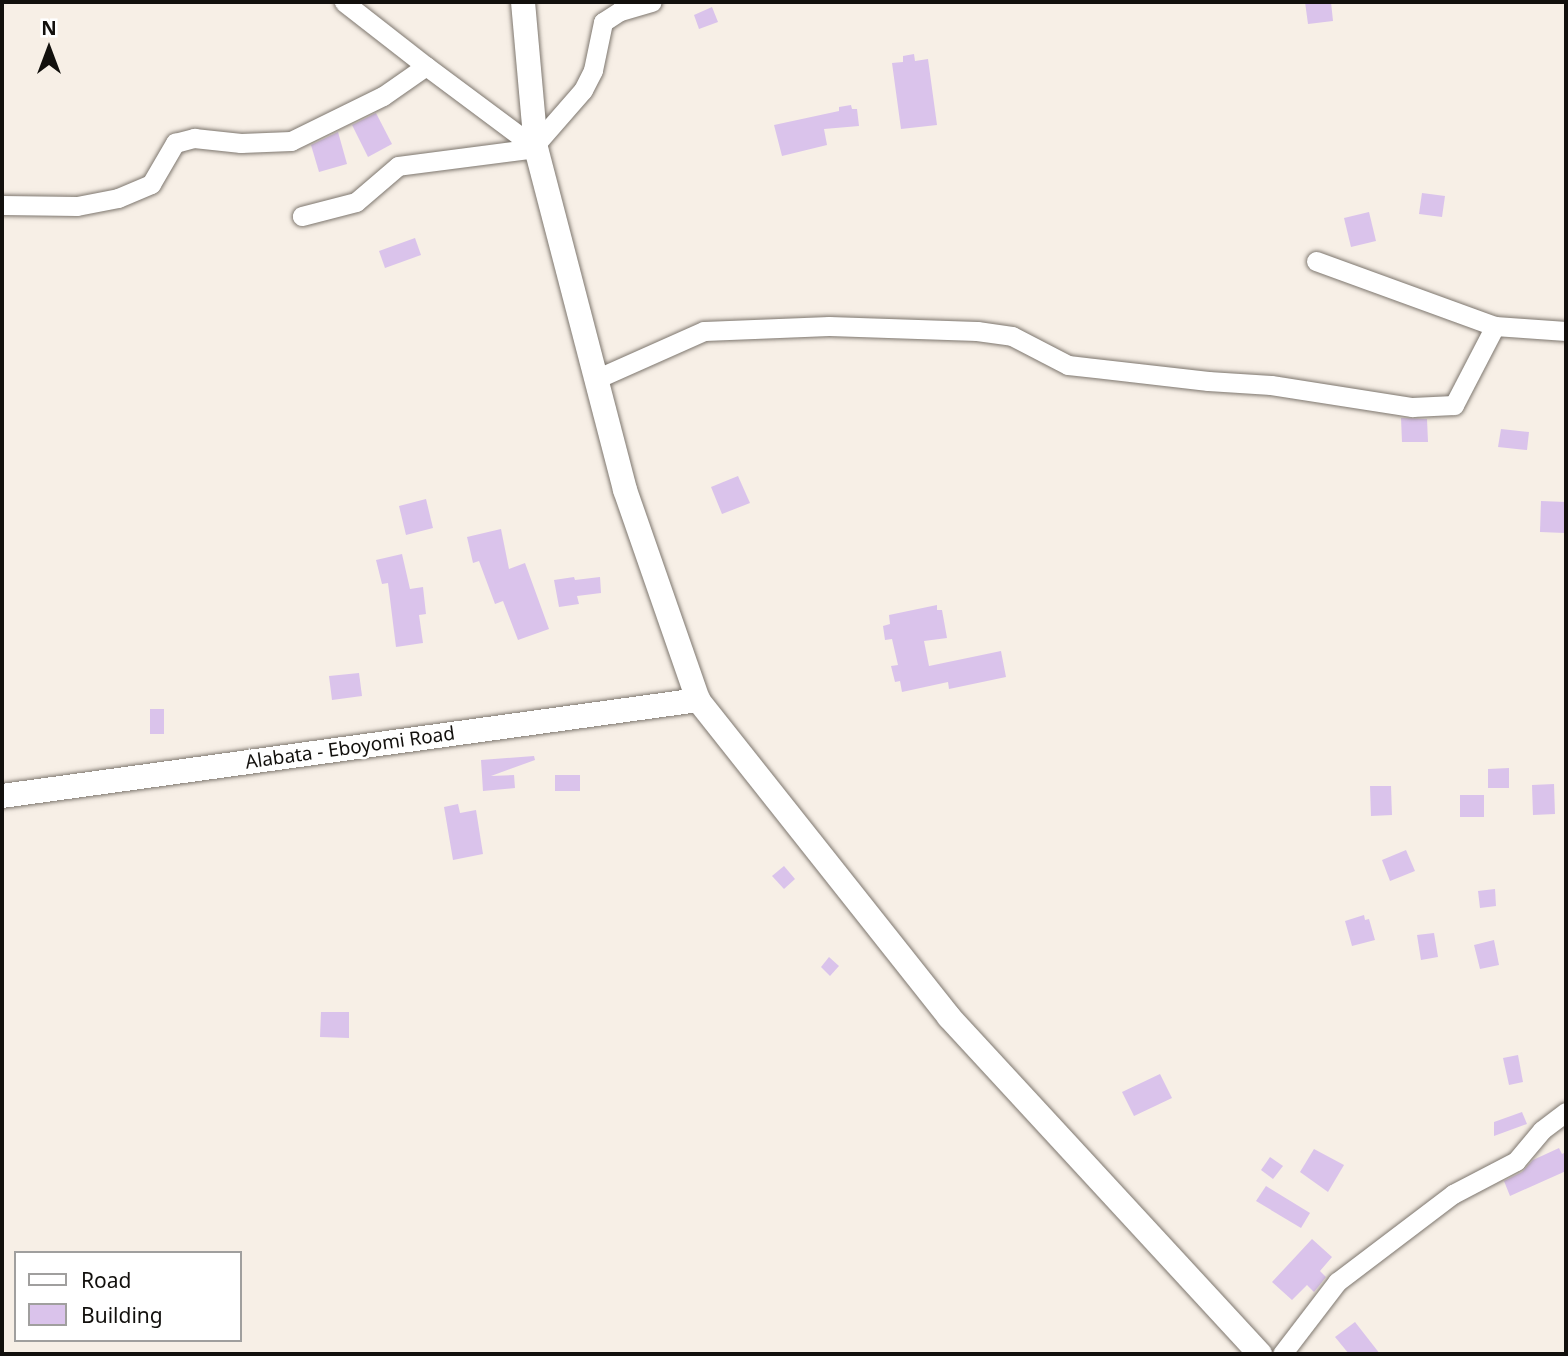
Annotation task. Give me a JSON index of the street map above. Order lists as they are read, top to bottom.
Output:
{
  "streets": {
    "main road": ["Alabata - Eboyomi Road"]
  },
  "legend": ["Road", "Building"],
  "north": "top"
}
